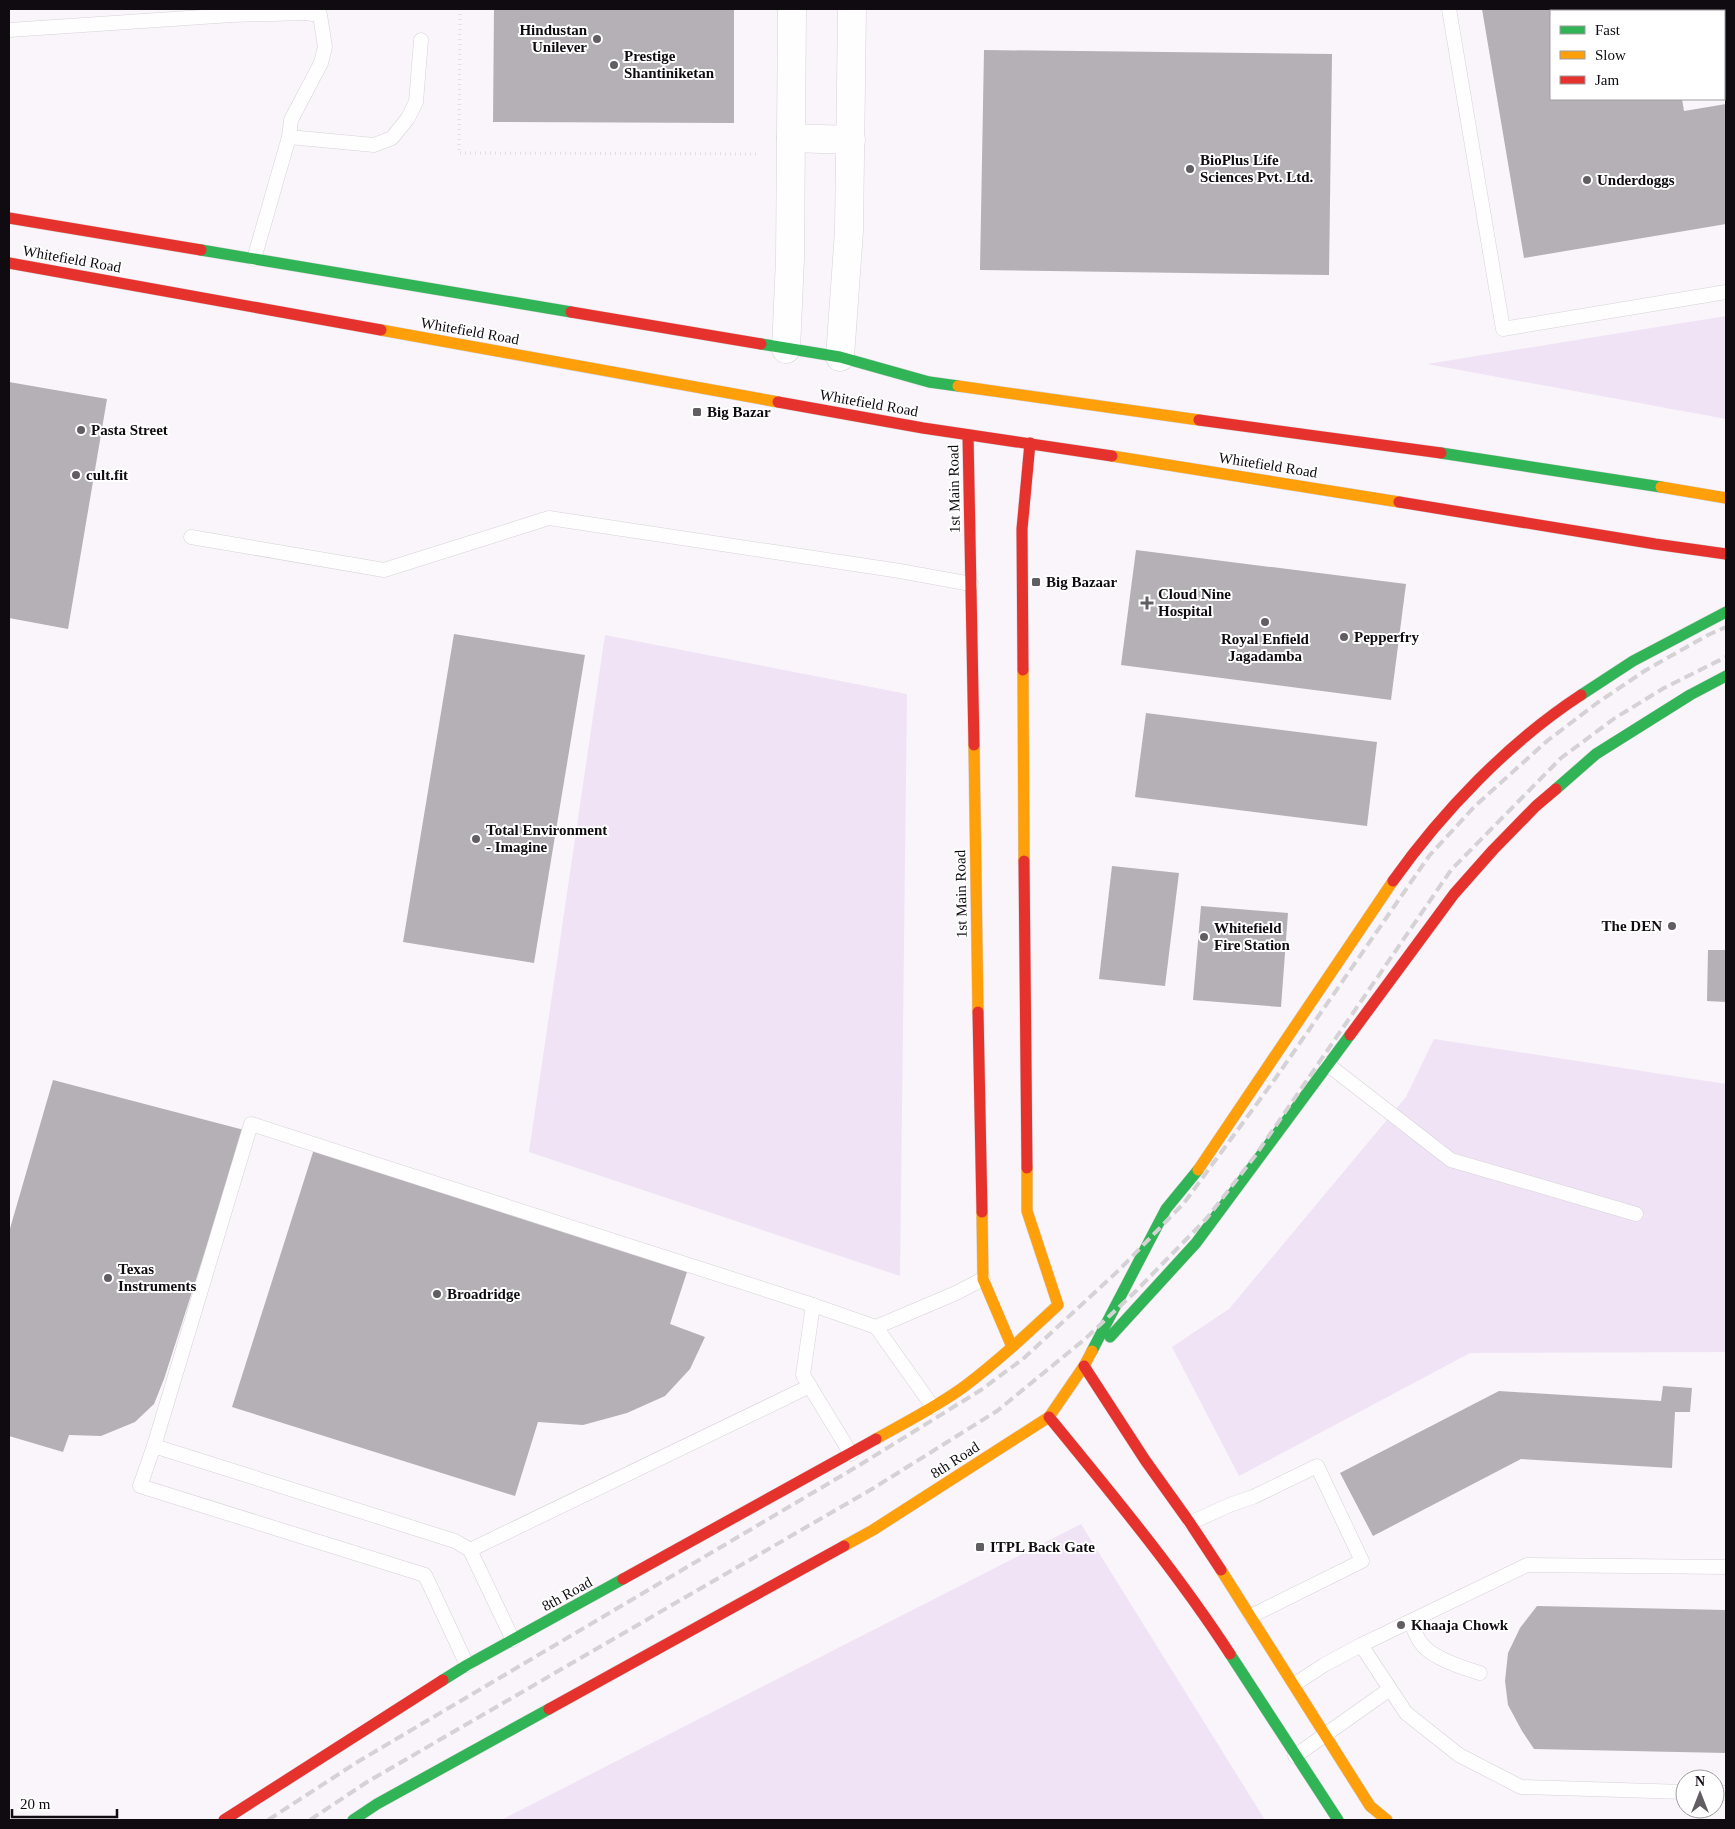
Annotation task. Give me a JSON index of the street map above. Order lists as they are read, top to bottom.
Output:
{
  "streets": {
    "main road": ["Whitefield Road", "1st Main Road", "8th Road"]
  },
  "crossings": [
    ["Whitefield Road", "1st Main Road"]
  ],
  "places": {
    "other": [
      "Hindustan Unilever",
      "Prestige Shantiniketan",
      "BioPlus Life Sciences Pvt. Ltd.",
      "Underdoggs",
      "Pasta Street",
      "cult.fit",
      "Royal Enfield Jagadamba",
      "Pepperfry",
      "Total Environment - Imagine",
      "The DEN",
      "Whitefield Fire Station",
      "Texas Instruments",
      "Broadridge",
      "Khaaja Chowk"
    ],
    "transit": ["Big Bazar", "Big Bazaar", "ITPL Back Gate"],
    "health": ["Cloud Nine Hospital"]
  },
  "legend": ["Fast", "Slow", "Jam"],
  "scale_bar": "20 m",
  "north": "top"
}
